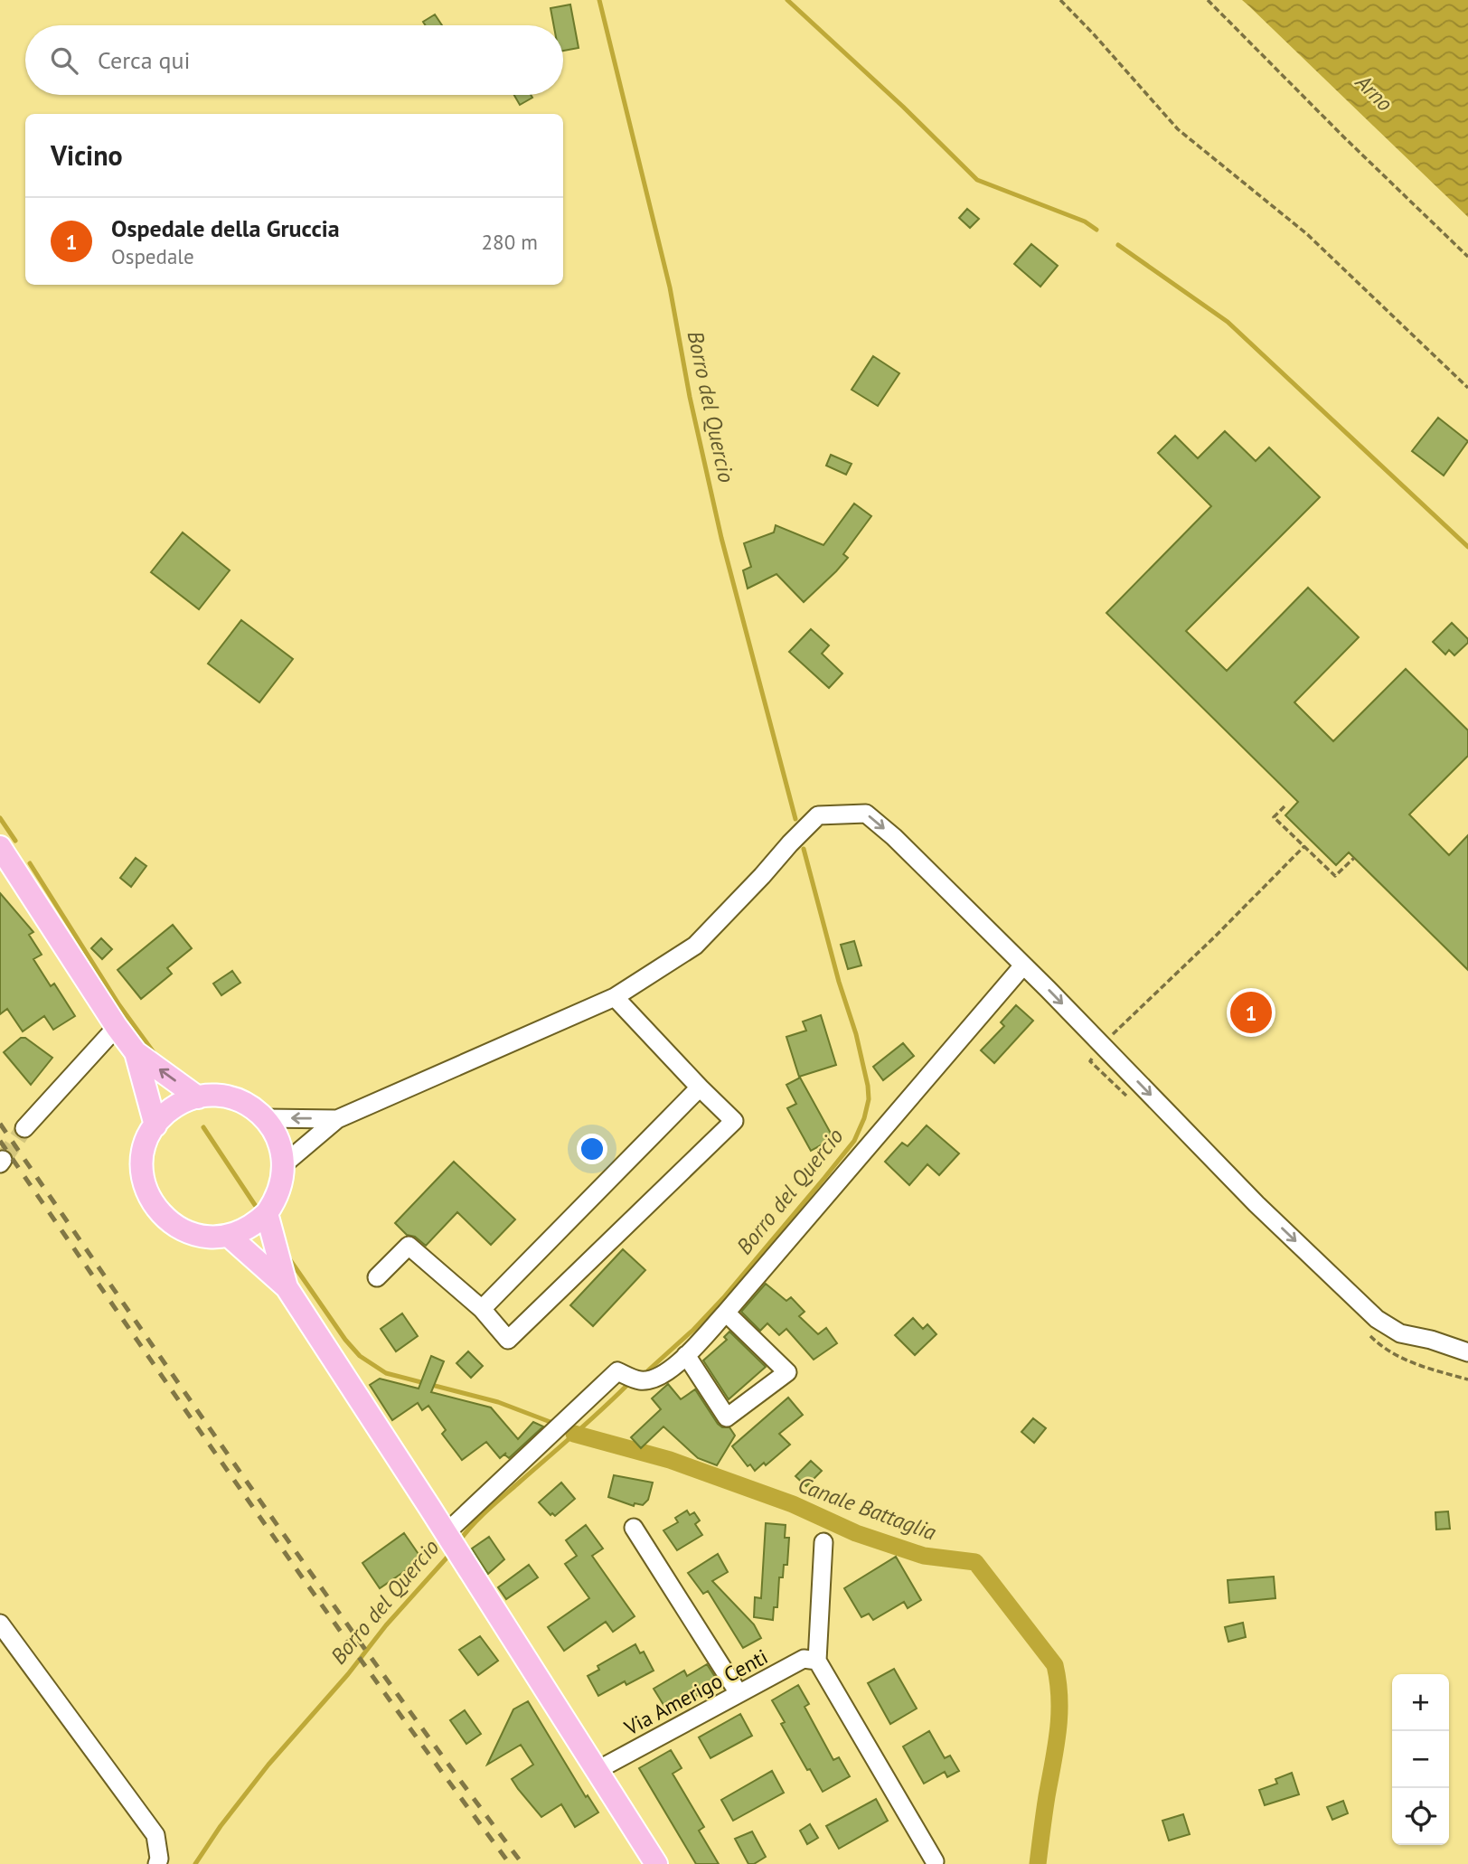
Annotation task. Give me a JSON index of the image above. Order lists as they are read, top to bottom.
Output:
{
  "streets": {
    "street": ["Via Amerigo Centi"]
  },
  "water": ["Arno", "Borro del Quercio", "Canale Battaglia"],
  "page": {
    "search": "Cerca qui",
    "heading": "Vicino",
    "list": [
      {
        "mark": "1",
        "name": "Ospedale della Gruccia",
        "note": "Ospedale",
        "value": "280 m"
      }
    ],
    "pins": "1",
    "map_buttons": ["+", "−"]
  }
}
